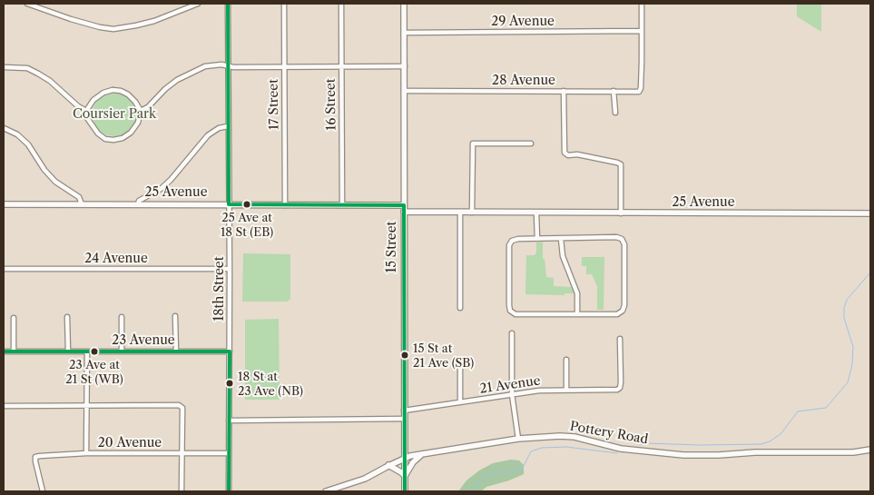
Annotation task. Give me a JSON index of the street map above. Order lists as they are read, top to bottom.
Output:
{
  "streets": {
    "street": [
      "29 Avenue",
      "28 Avenue",
      "17 Street",
      "16 Street",
      "25 Avenue",
      "15 Street",
      "24 Avenue",
      "18th Street",
      "23 Avenue",
      "21 Avenue",
      "Pottery Road",
      "20 Avenue"
    ]
  },
  "crossings": [
    ["29 Avenue", "28 Avenue"],
    ["29 Avenue", "15 Street"],
    ["28 Avenue", "15 Street"],
    ["17 Street", "25 Avenue"],
    ["16 Street", "25 Avenue"],
    ["25 Avenue", "15 Street"],
    ["25 Avenue", "18th Street"],
    ["15 Street", "21 Avenue"],
    ["15 Street", "Pottery Road"],
    ["24 Avenue", "18th Street"],
    ["18th Street", "23 Avenue"],
    ["18th Street", "20 Avenue"]
  ],
  "parks": ["Coursier Park"],
  "places": [
    "25 Ave at 18 St (EB)",
    "23 Ave at 21 St (WB)",
    "15 St at 21 Ave (SB)",
    "18 St at 23 Ave (NB)"
  ]
}
